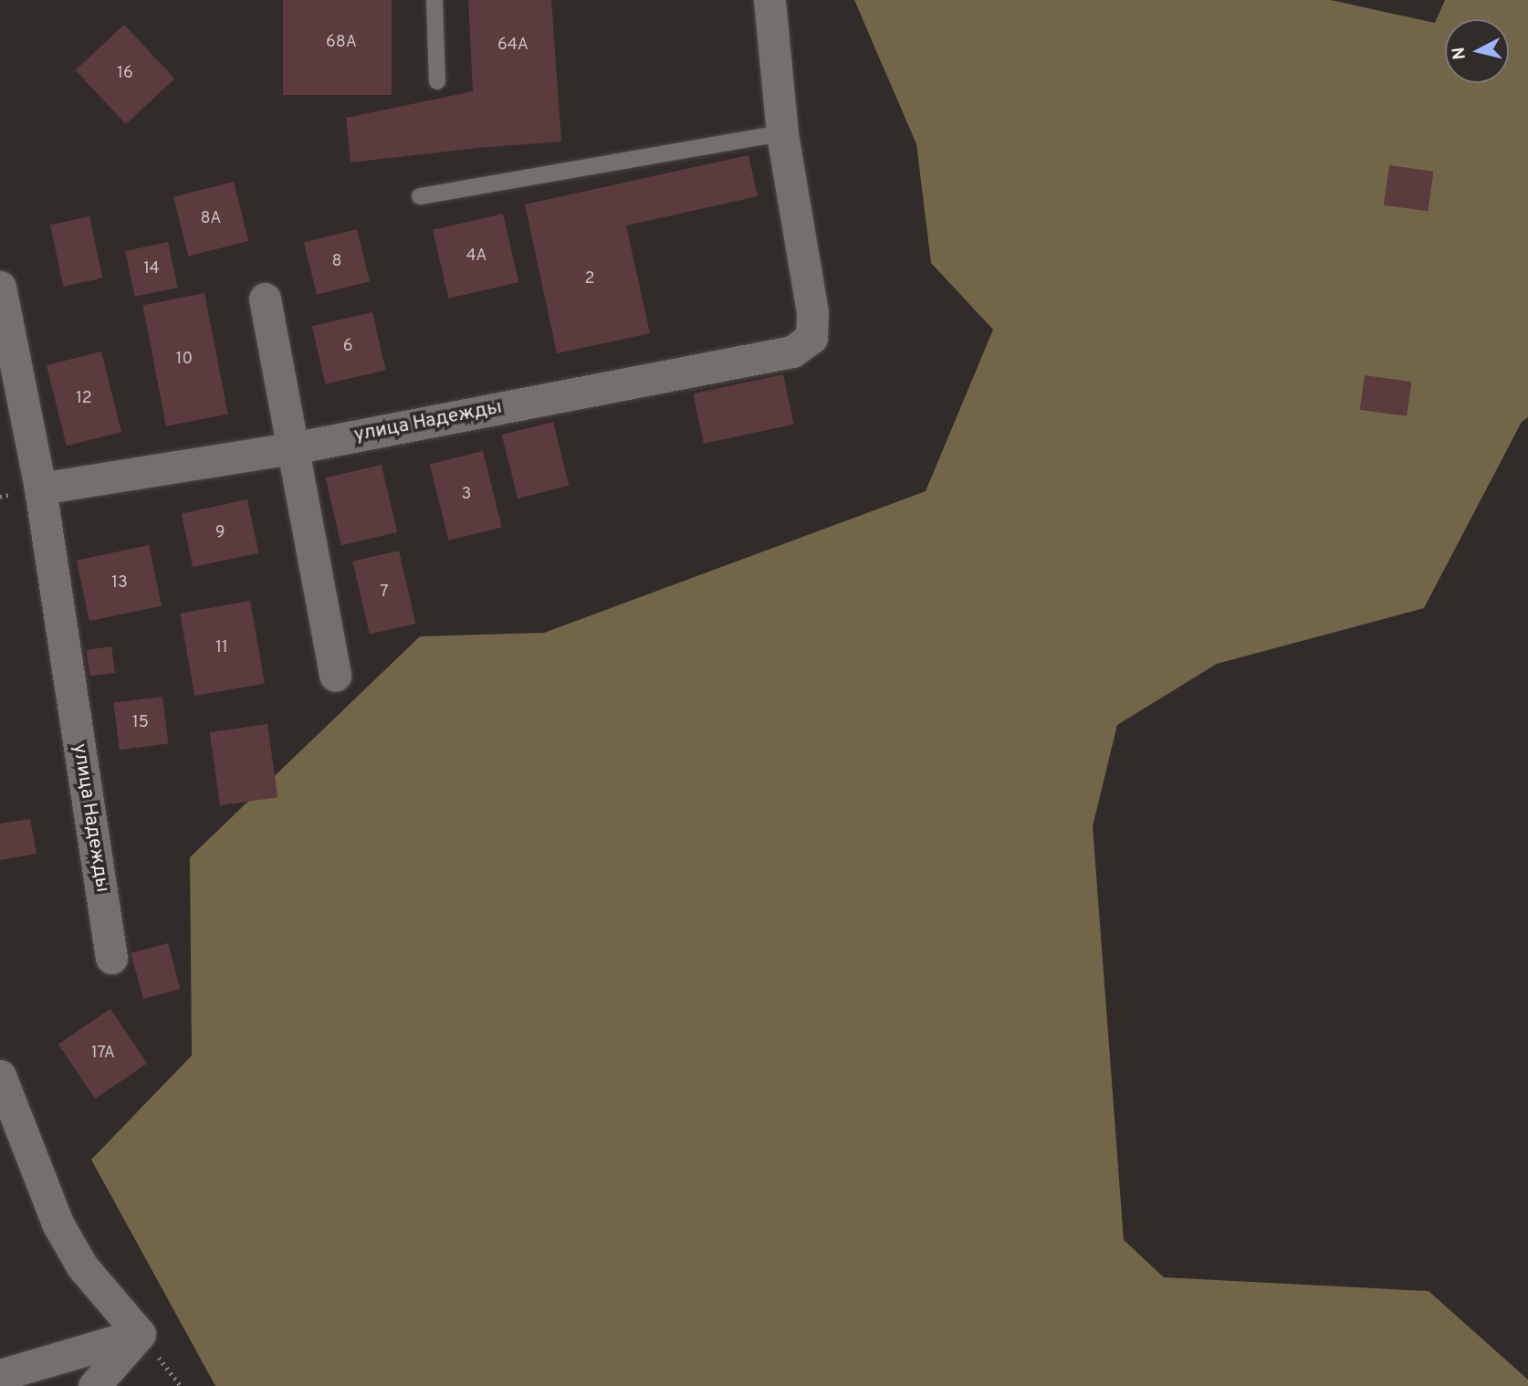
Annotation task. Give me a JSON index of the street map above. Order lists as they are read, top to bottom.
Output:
{
  "streets": {
    "street": ["улица Надежды"]
  },
  "house_numbers": [
    "68А",
    "64А",
    "16",
    "8А",
    "4А",
    "8",
    "14",
    "2",
    "6",
    "10",
    "12",
    "3",
    "9",
    "13",
    "7",
    "11",
    "15",
    "17А"
  ],
  "north": "left"
}
